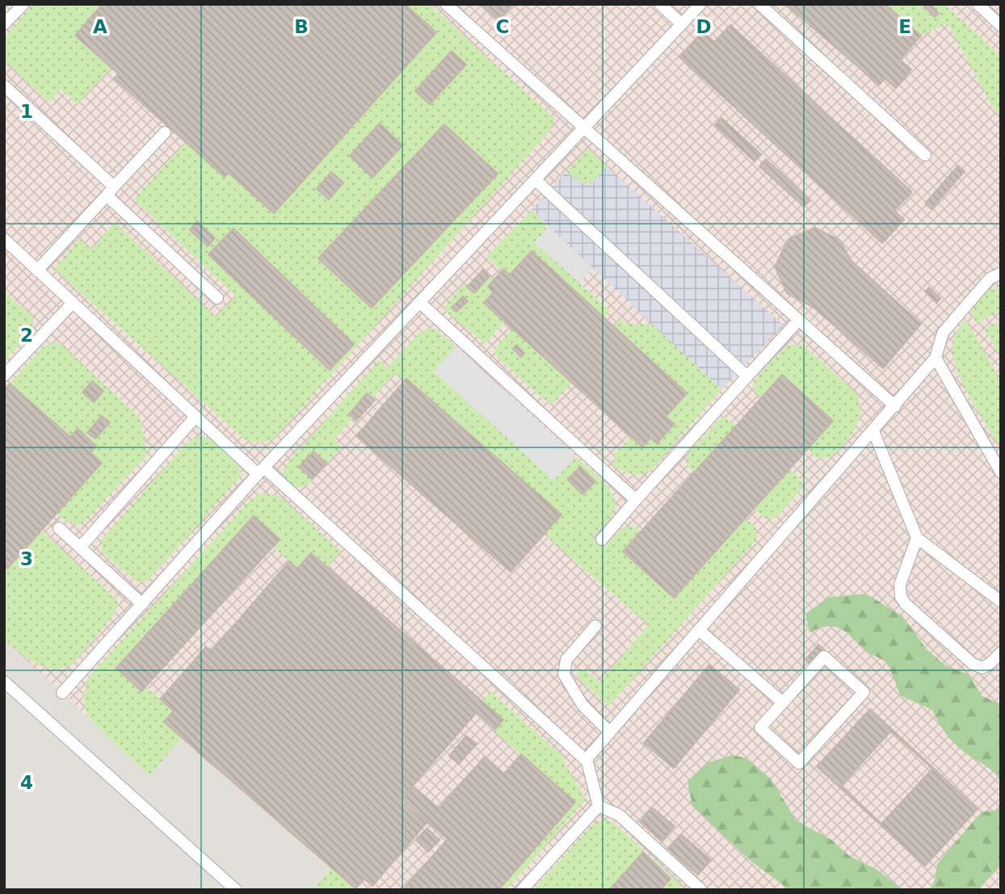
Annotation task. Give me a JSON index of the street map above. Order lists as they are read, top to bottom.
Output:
{
  "grid": {
    "columns": [
      "A",
      "B",
      "C",
      "D",
      "E"
    ],
    "rows": [
      "1",
      "2",
      "3",
      "4"
    ]
  }
}
